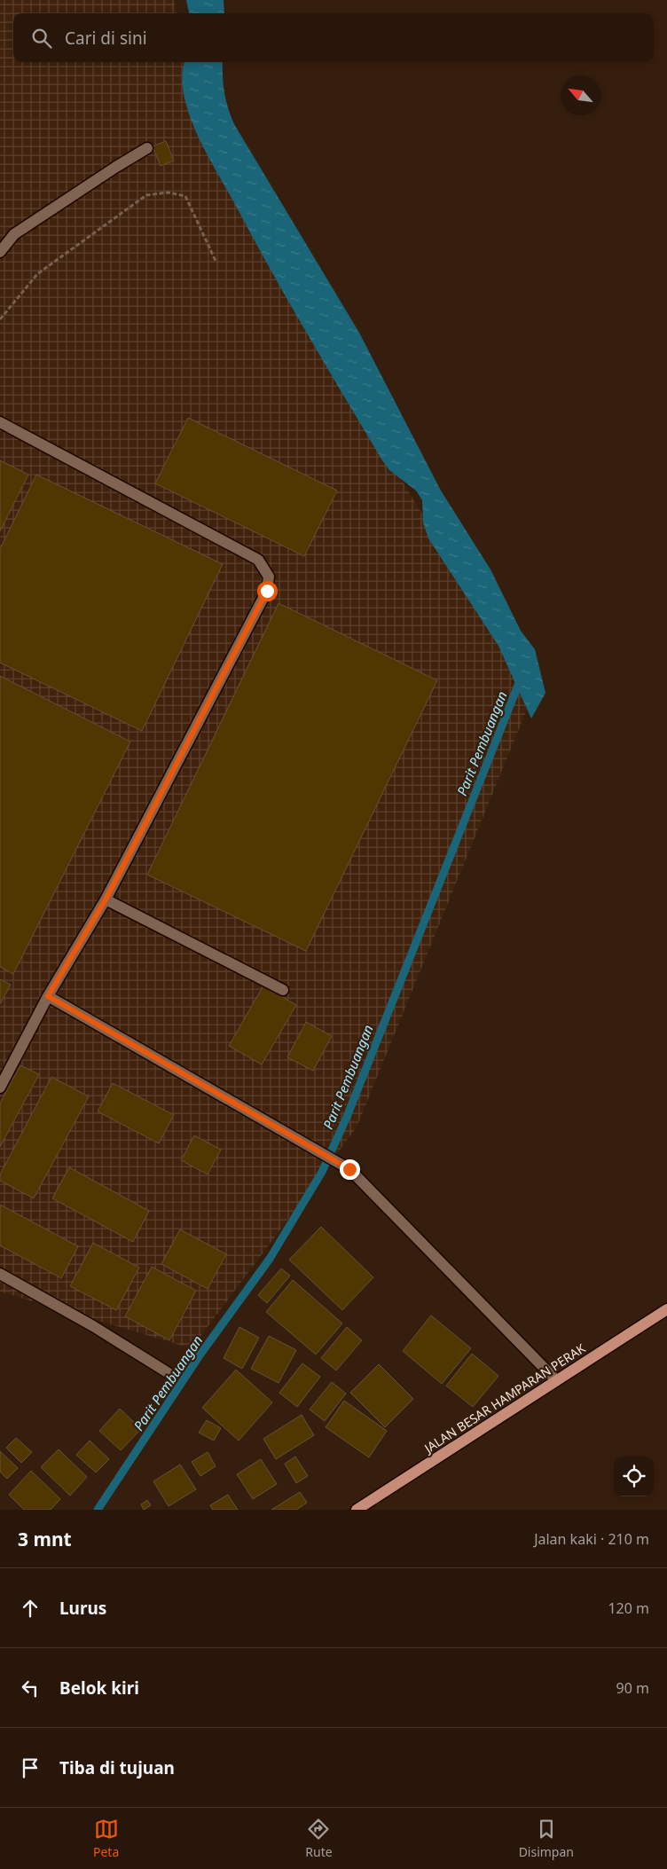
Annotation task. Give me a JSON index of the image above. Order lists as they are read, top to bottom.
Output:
{
  "streets": {
    "main road": ["JALAN BESAR HAMPARAN PERAK"]
  },
  "water": ["Parit Pembuangan"],
  "north": "top left",
  "page": {
    "search": "Cari di sini",
    "heading": ["3 mnt", "Jalan kaki · 210 m"],
    "list": [
      ["Lurus", "120 m"],
      ["Belok kiri", "90 m"],
      "Tiba di tujuan"
    ],
    "nav": ["Peta", "Rute", "Disimpan"]
  }
}
